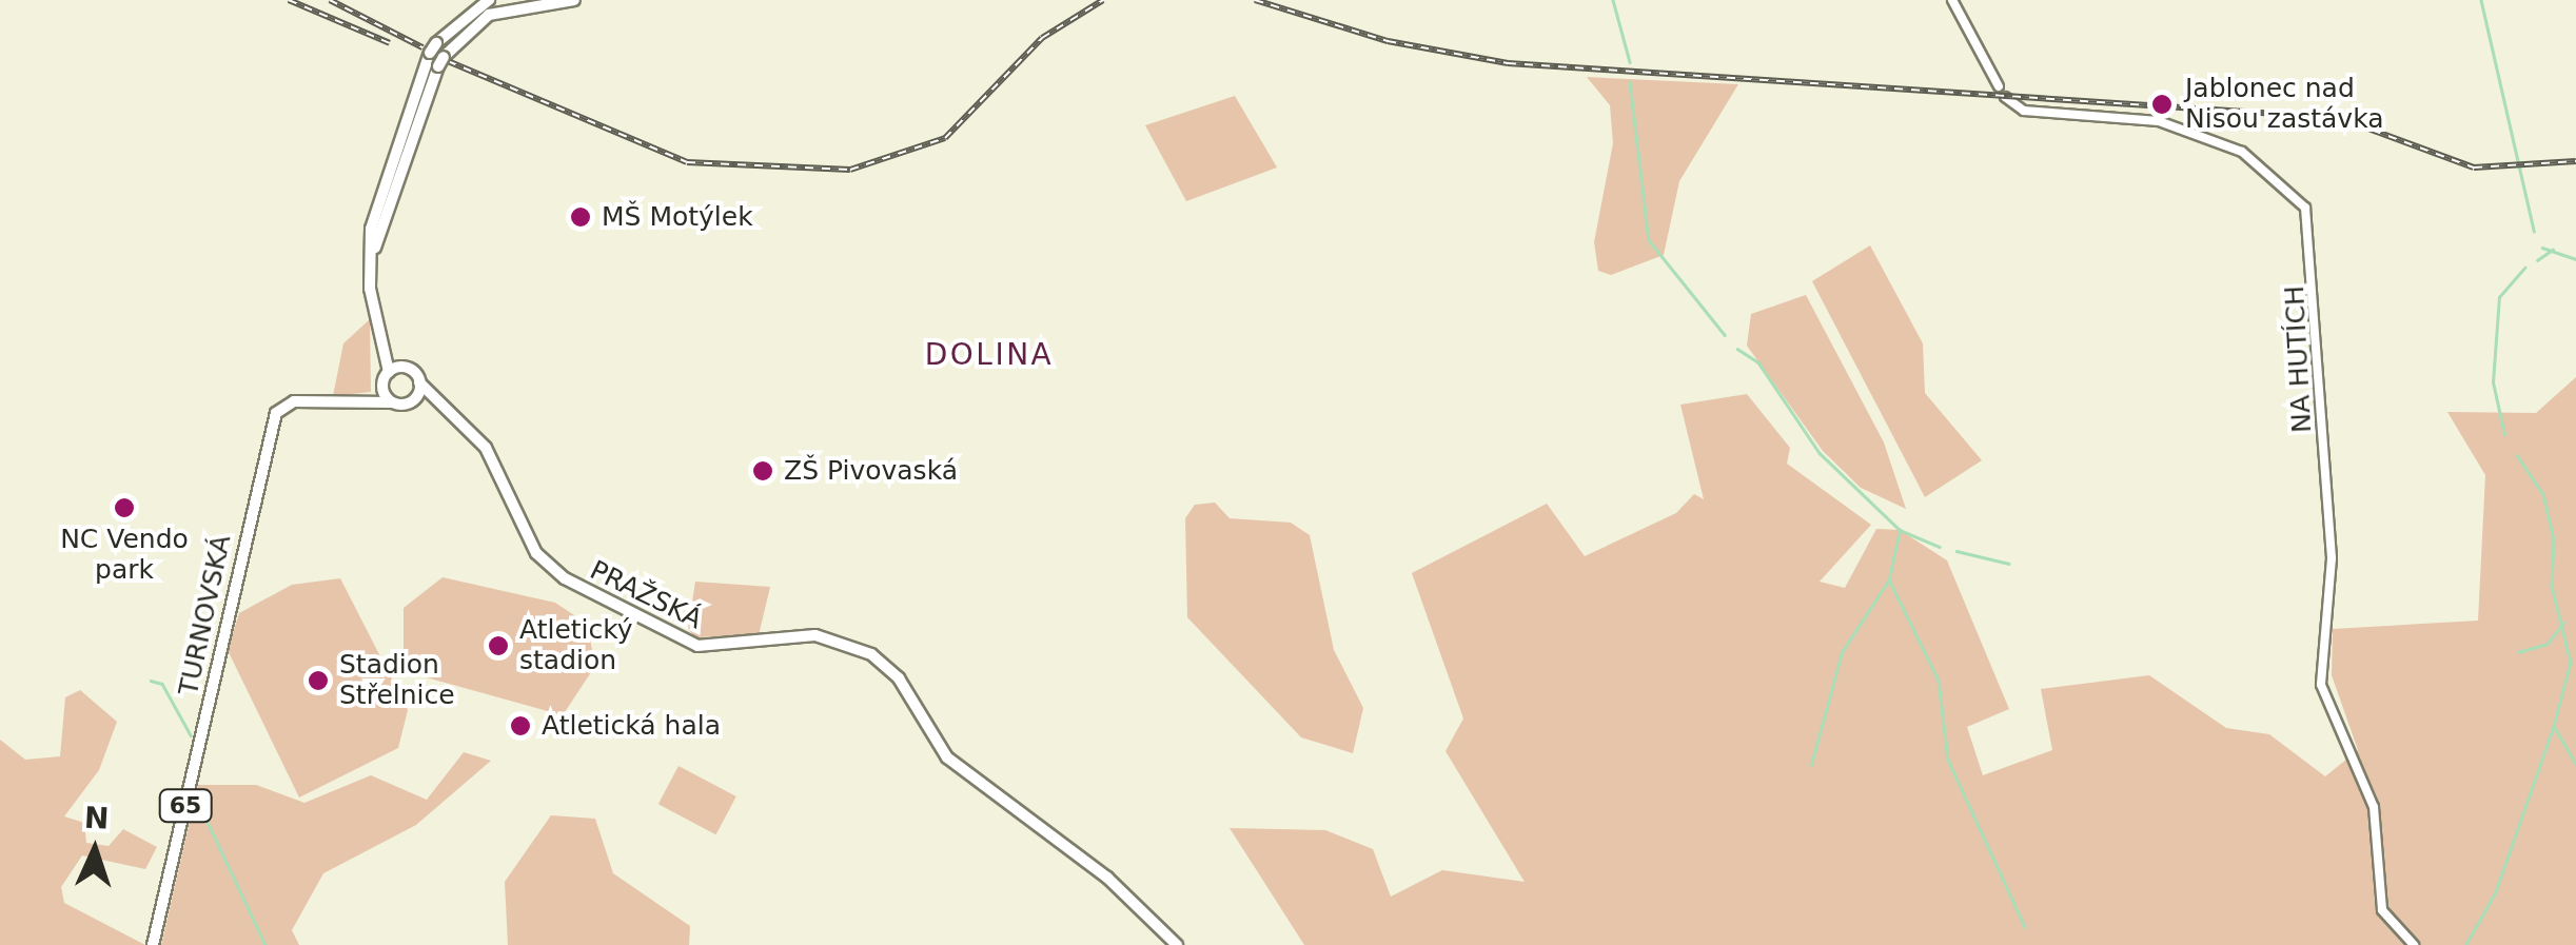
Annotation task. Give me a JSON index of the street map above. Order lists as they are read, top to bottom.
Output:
{
  "streets": {
    "main road": ["PRAŽSKÁ", "TURNOVSKÁ", "65"],
    "street": ["NA HUTÍCH"]
  },
  "crossings": [
    ["PRAŽSKÁ", "TURNOVSKÁ"],
    ["PRAŽSKÁ", "65"],
    ["TURNOVSKÁ", "65"]
  ],
  "districts": ["DOLINA"],
  "places": [
    "Jablonec nad Nisou zastávka",
    "MŠ Motýlek",
    "ZŠ Pivovaská",
    "NC Vendo park",
    "Atletický stadion",
    "Stadion Střelnice",
    "Atletická hala"
  ],
  "north": "top"
}
